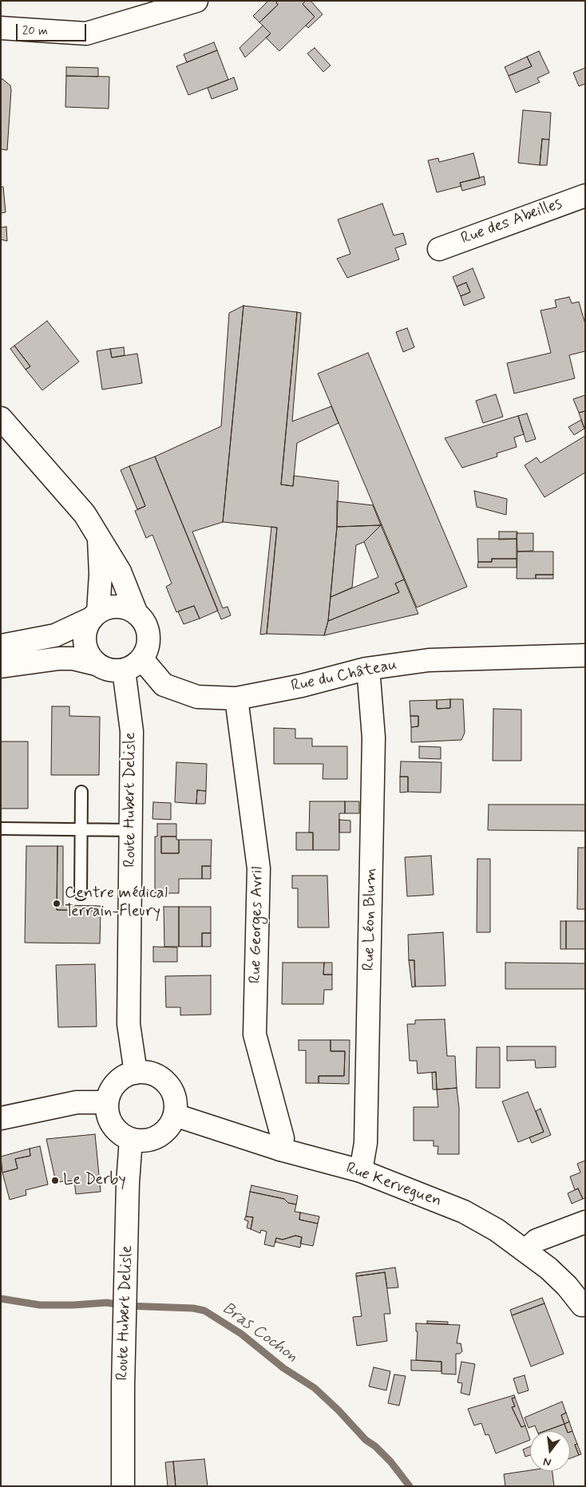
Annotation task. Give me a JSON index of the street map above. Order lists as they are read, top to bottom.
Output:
{
  "streets": {
    "street": [
      "Rue des Abeilles",
      "Rue du Château",
      "Route Hubert Delisle",
      "Rue Léon Blum",
      "Rue Georges Avril",
      "Rue Kerveguen"
    ]
  },
  "crossings": [
    ["Rue du Château", "Route Hubert Delisle"],
    ["Rue du Château", "Rue Léon Blum"],
    ["Rue du Château", "Rue Georges Avril"],
    ["Route Hubert Delisle", "Rue Kerveguen"],
    ["Rue Léon Blum", "Rue Kerveguen"],
    ["Rue Georges Avril", "Rue Kerveguen"]
  ],
  "water": ["Bras Cochon"],
  "places": ["Centre médical Terrain-Fleury", "Le Derby"],
  "scale_bar": "20 m",
  "north": "bottom"
}
